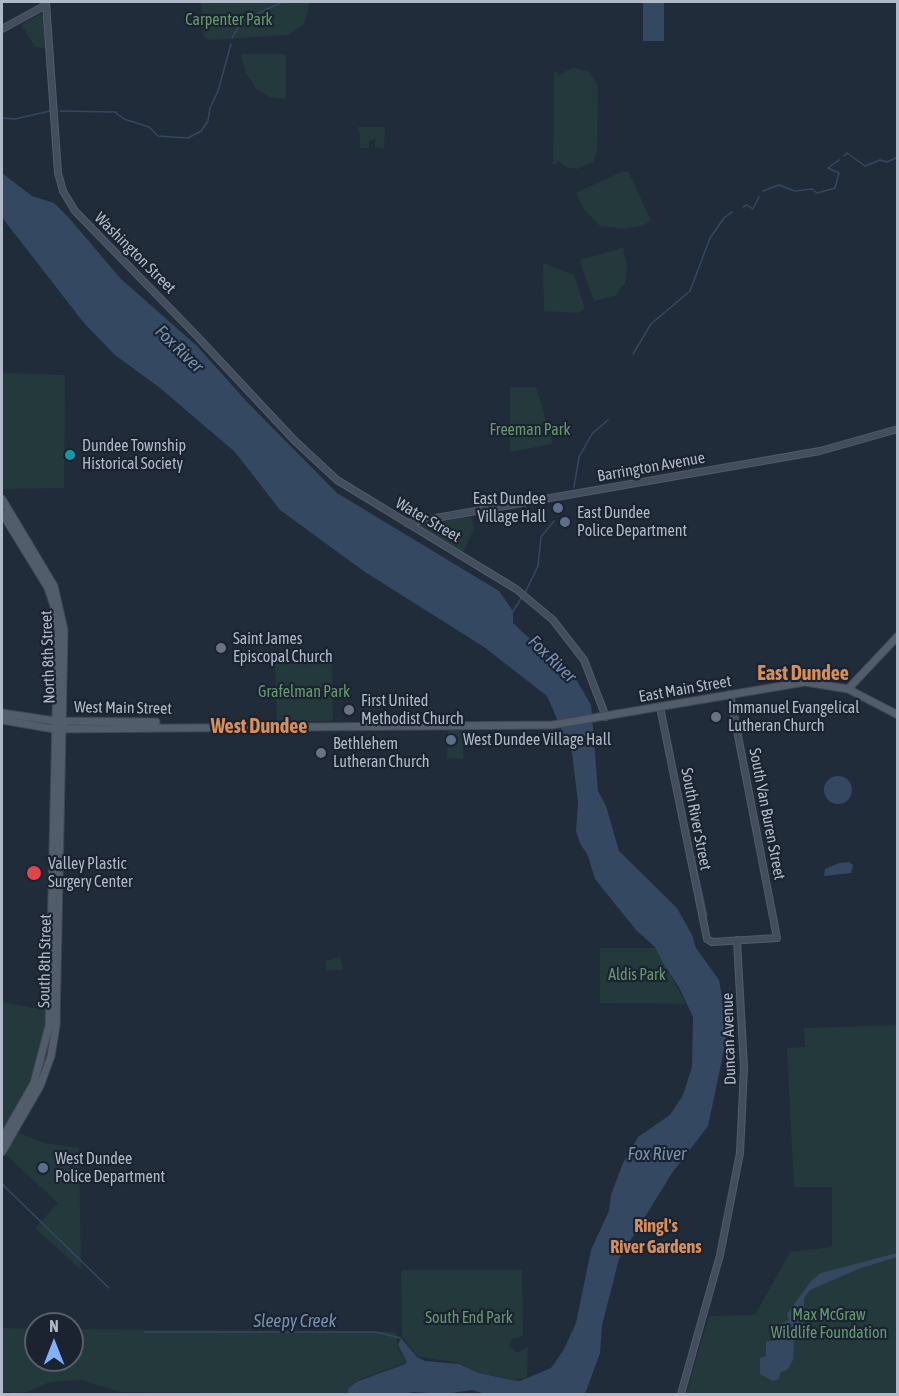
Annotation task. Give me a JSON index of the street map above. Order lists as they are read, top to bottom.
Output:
{
  "streets": {
    "main road": [
      "North 8th Street",
      "East Main Street",
      "West Main Street",
      "South 8th Street"
    ],
    "street": [
      "Washington Street",
      "Barrington Avenue",
      "Water Street",
      "South Van Buren Street",
      "South River Street",
      "Duncan Avenue"
    ]
  },
  "crossings": [
    ["Washington Street", "Water Street"],
    ["Barrington Avenue", "Water Street"],
    ["Water Street", "East Main Street"],
    ["Water Street", "West Main Street"],
    ["North 8th Street", "West Main Street"],
    ["North 8th Street", "South 8th Street"],
    ["East Main Street", "West Main Street"],
    ["East Main Street", "South Van Buren Street"],
    ["East Main Street", "South River Street"],
    ["West Main Street", "South 8th Street"],
    ["South Van Buren Street", "South River Street"],
    ["South Van Buren Street", "Duncan Avenue"],
    ["South River Street", "Duncan Avenue"]
  ],
  "districts": ["East Dundee", "West Dundee", "Ringl's River Gardens"],
  "water": ["Fox River", "Sleepy Creek"],
  "parks": [
    "Carpenter Park",
    "Freeman Park",
    "Grafelman Park",
    "Aldis Park",
    "Max McGraw Wildlife Foundation",
    "South End Park"
  ],
  "places": [
    "Dundee Township Historical Society",
    "East Dundee Village Hall",
    "East Dundee Police Department",
    "Saint James Episcopal Church",
    "First United Methodist Church",
    "Immanuel Evangelical Lutheran Church",
    "West Dundee Village Hall",
    "Bethlehem Lutheran Church",
    "Valley Plastic Surgery Center",
    "West Dundee Police Department"
  ],
  "north": "top"
}
